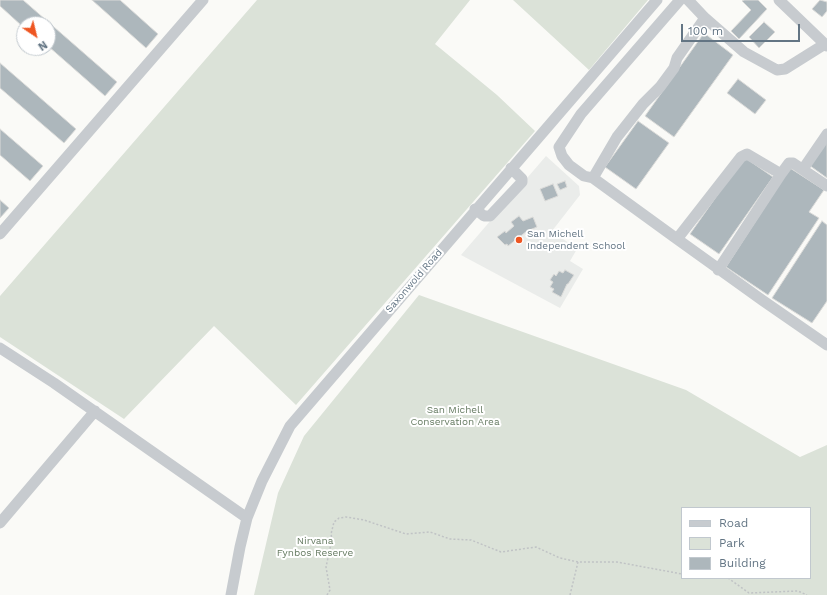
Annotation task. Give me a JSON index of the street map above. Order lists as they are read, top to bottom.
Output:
{
  "streets": {
    "street": ["Saxonwold Road"]
  },
  "parks": ["San Michell Conservation Area", "Nirvana Fynbos Reserve"],
  "places": ["San Michell Independent School"],
  "legend": ["Road", "Park", "Building"],
  "scale_bar": "100 m",
  "north": "bottom right"
}
